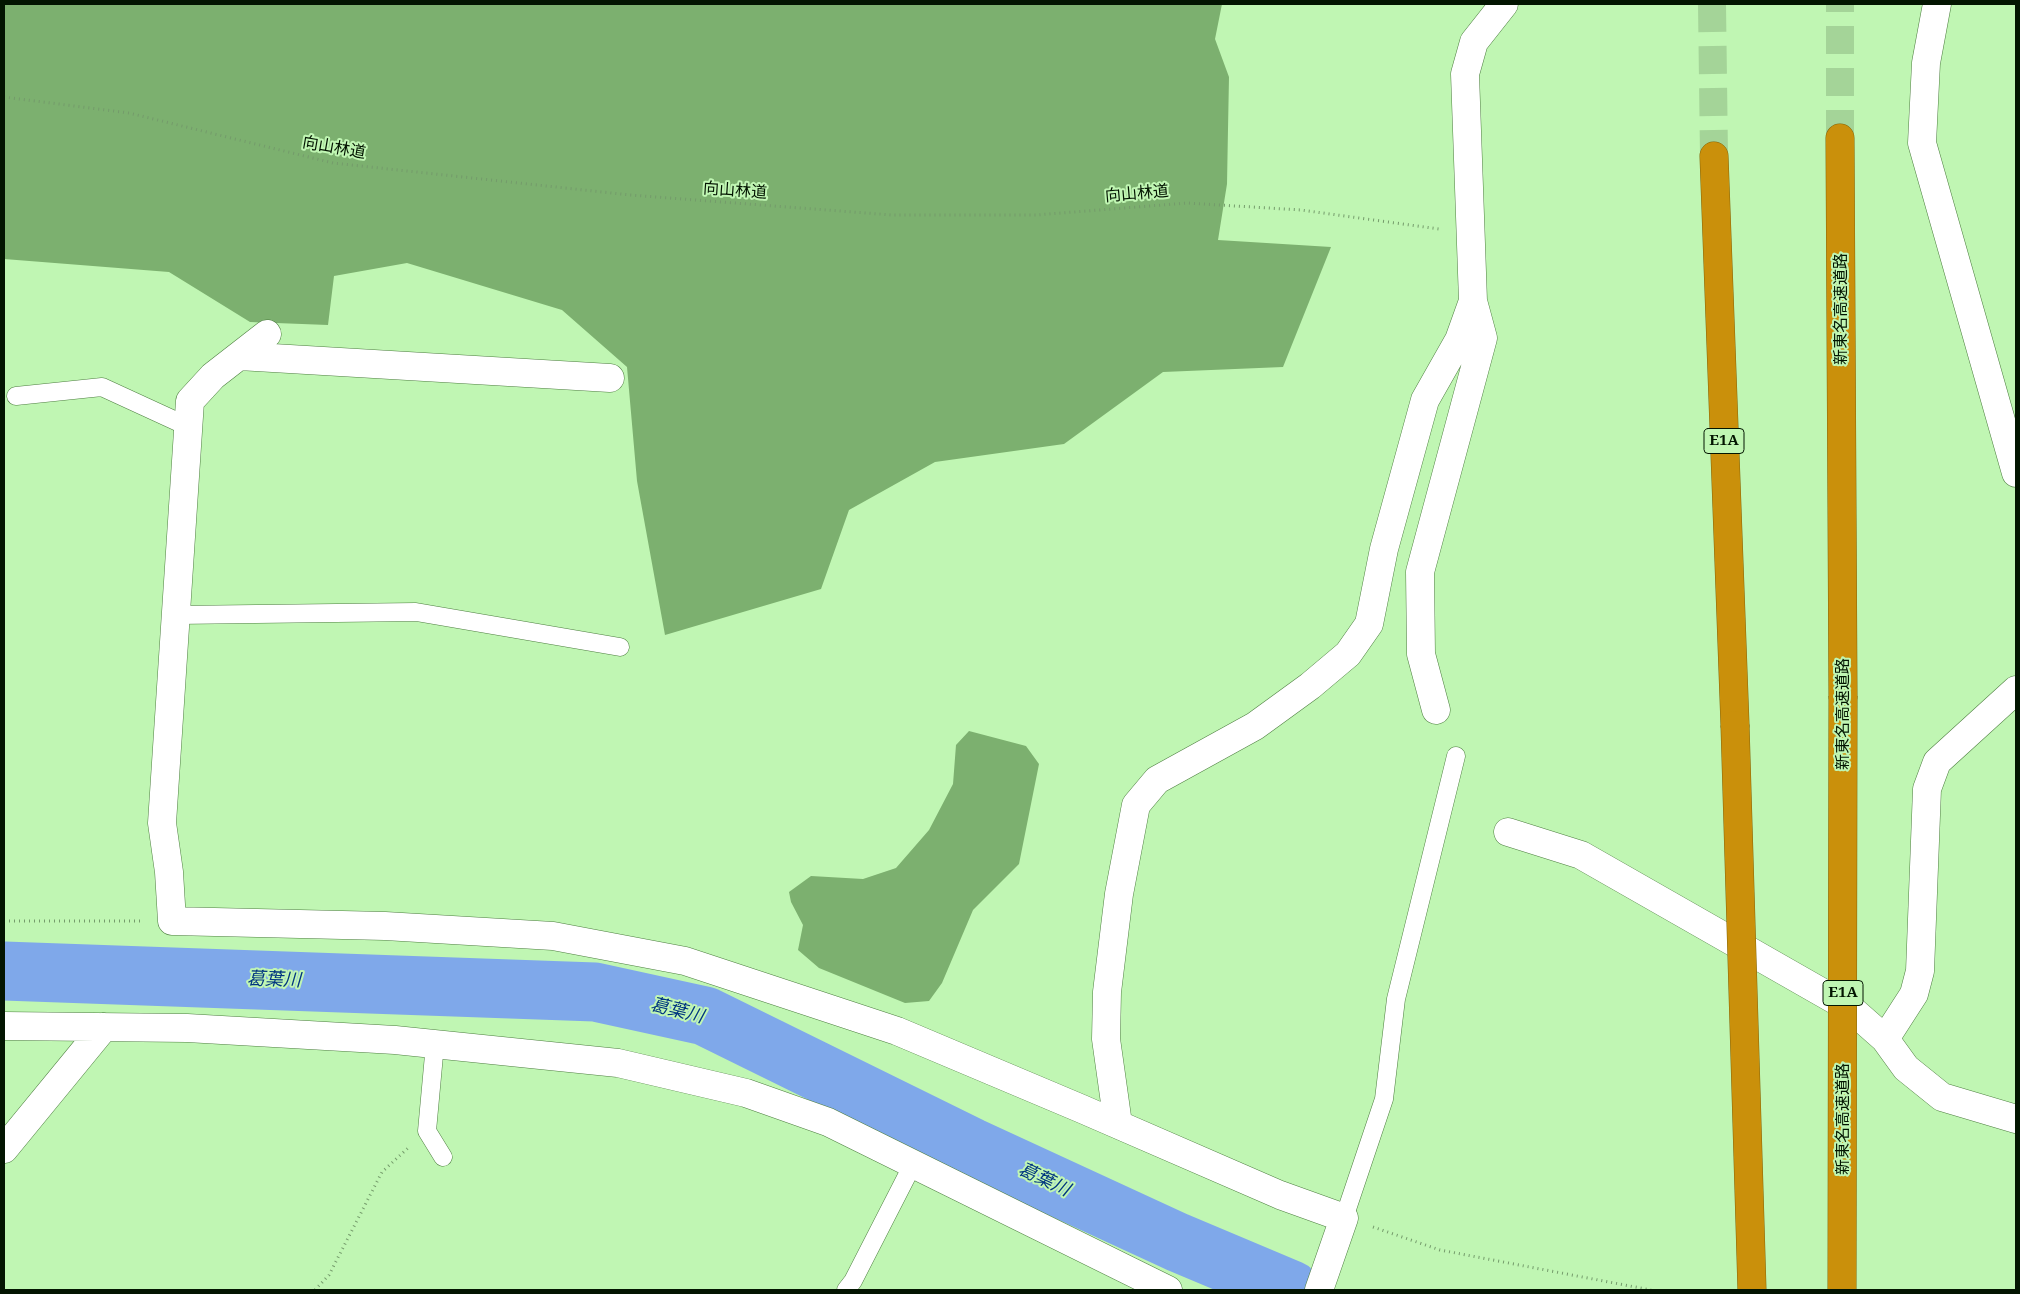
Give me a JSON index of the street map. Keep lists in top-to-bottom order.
{
  "streets": {
    "highway": ["新東名高速道路", "E1A"],
    "path": ["向山林道"]
  },
  "water": ["葛葉川"]
}
